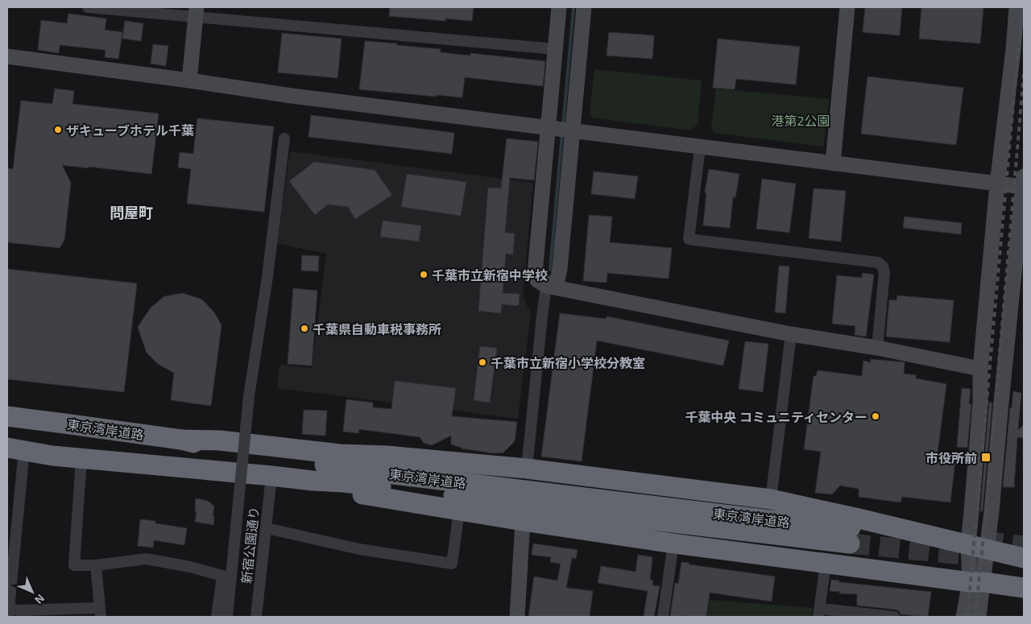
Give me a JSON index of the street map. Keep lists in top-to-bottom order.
{
  "streets": {
    "highway": ["東京湾岸道路"],
    "street": ["新宿公園通り"]
  },
  "crossings": [
    ["東京湾岸道路", "新宿公園通り"]
  ],
  "districts": ["問屋町"],
  "parks": ["港第2公園"],
  "places": {
    "other": [
      "ザキューブホテル千葉",
      "千葉市立新宿中学校",
      "千葉県自動車税事務所",
      "千葉市立新宿小学校分教室",
      "千葉中央 コミュニティセンター"
    ],
    "transit": ["市役所前"]
  },
  "north": "bottom right"
}
